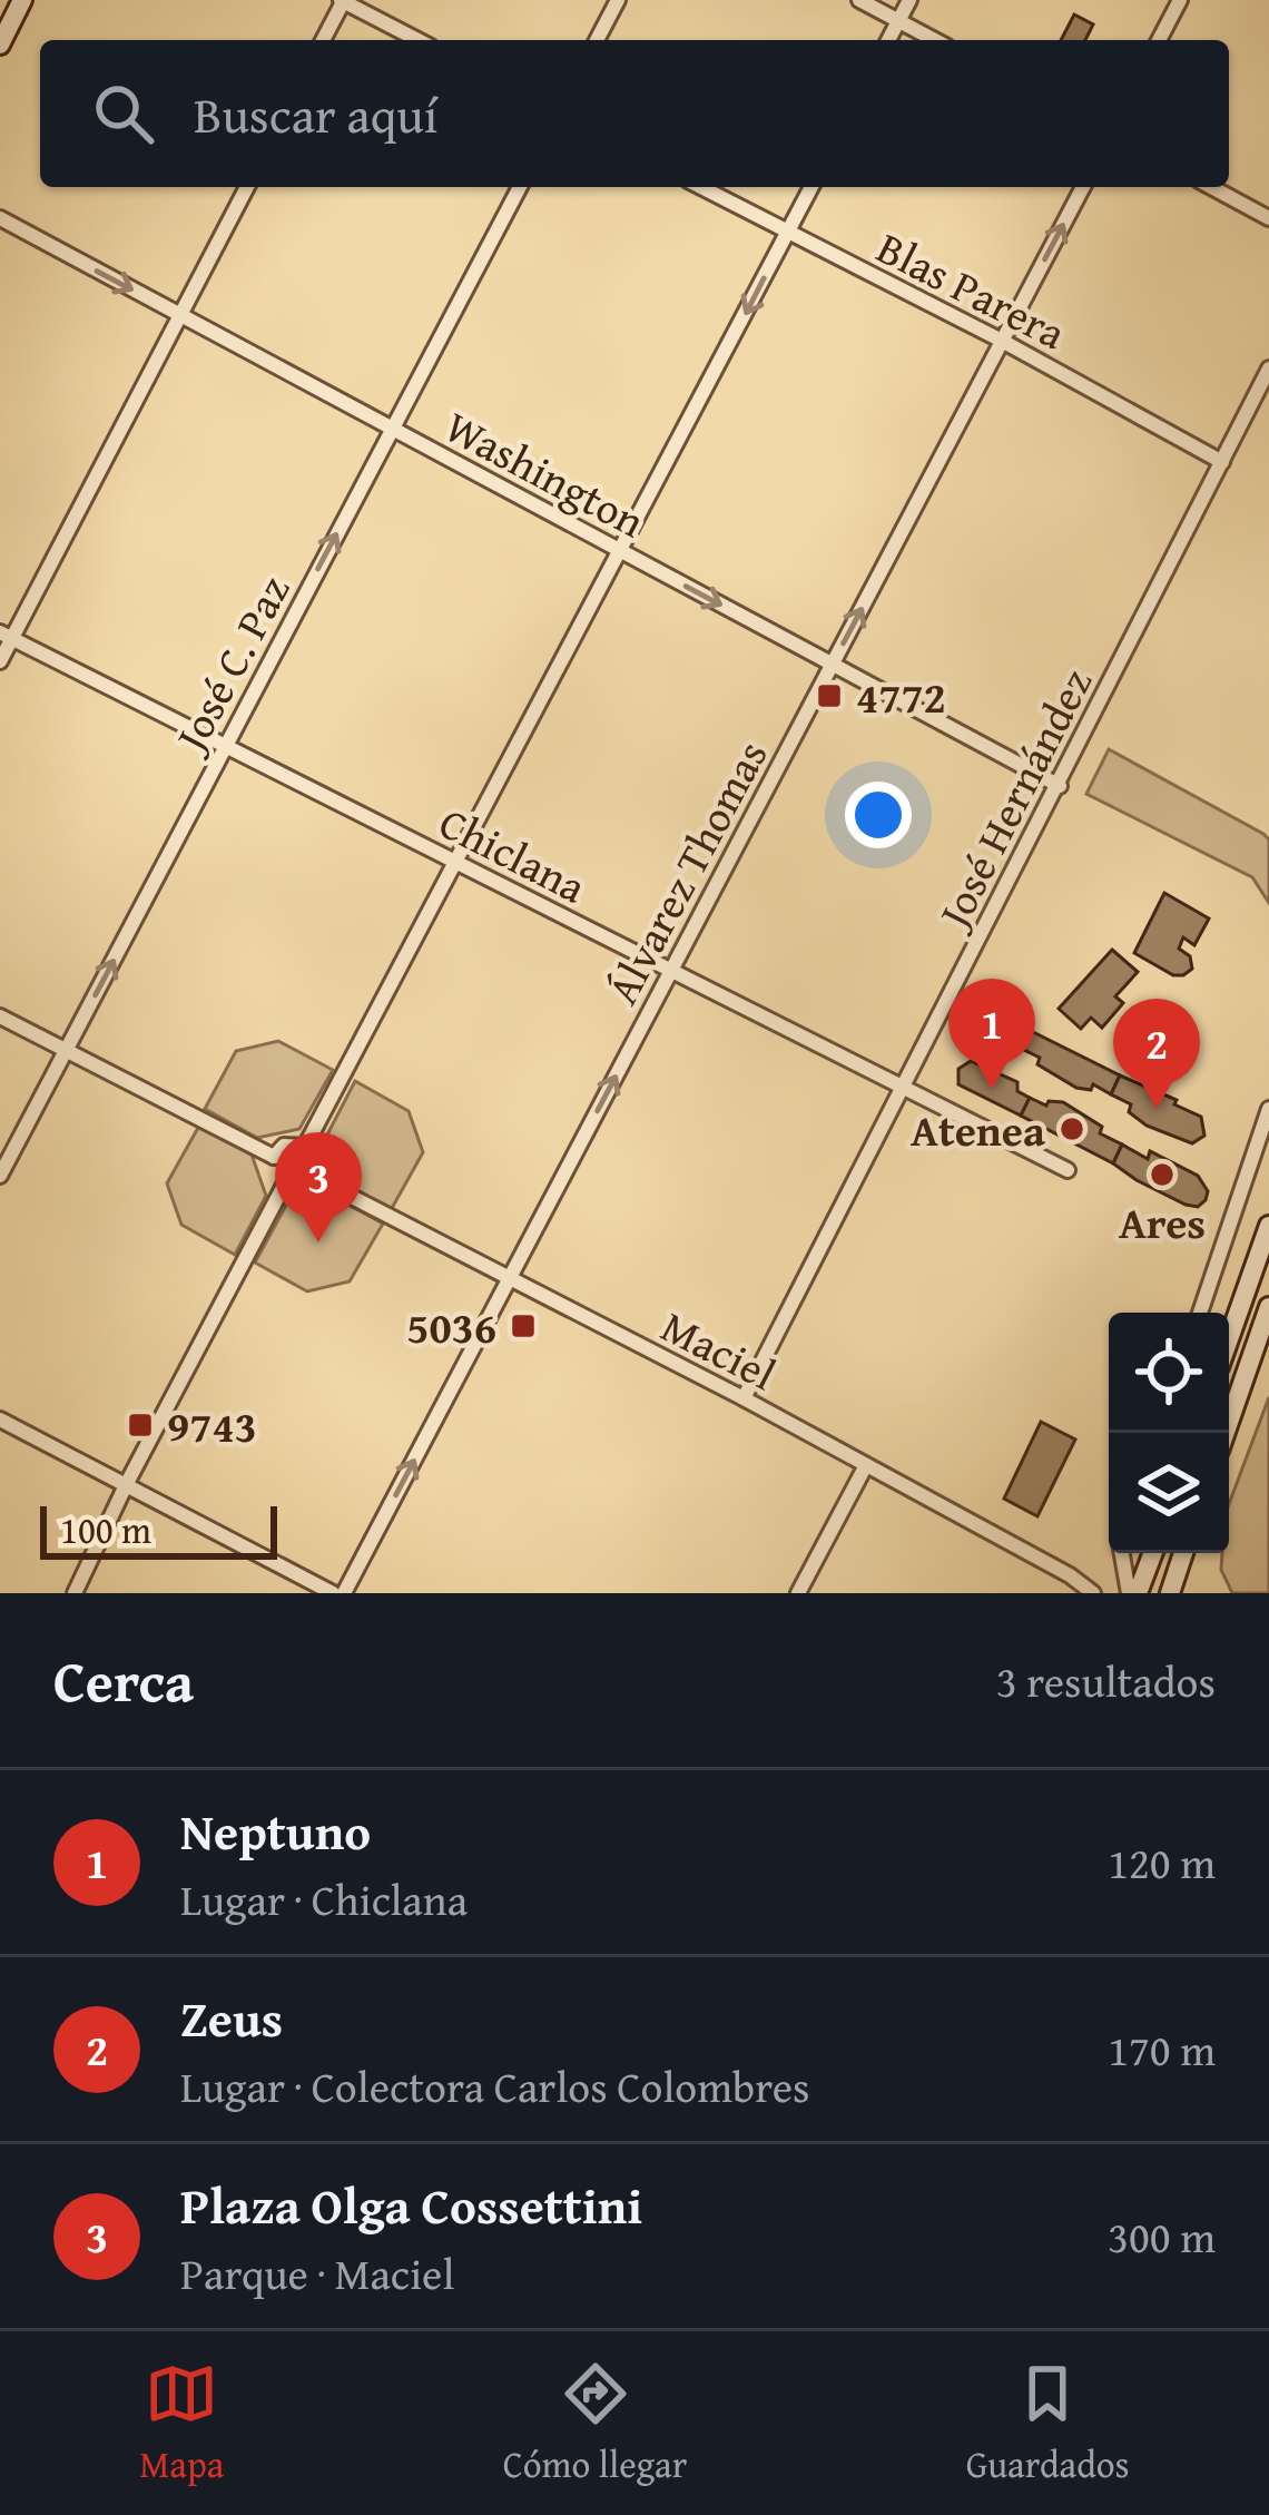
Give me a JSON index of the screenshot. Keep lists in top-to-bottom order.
{
  "streets": {
    "street": [
      "Blas Parera",
      "Washington",
      "José C. Paz",
      "José Hernández",
      "Chiclana",
      "Álvarez Thomas",
      "Maciel"
    ]
  },
  "crossings": [
    ["Blas Parera", "José Hernández"],
    ["Blas Parera", "Álvarez Thomas"],
    ["Washington", "José C. Paz"],
    ["Washington", "José Hernández"],
    ["Washington", "Álvarez Thomas"],
    ["José C. Paz", "Chiclana"],
    ["José Hernández", "Chiclana"],
    ["José Hernández", "Maciel"],
    ["Chiclana", "Álvarez Thomas"],
    ["Álvarez Thomas", "Maciel"]
  ],
  "one_way": ["Washington", "José C. Paz", "Álvarez Thomas"],
  "places": {
    "transit": ["4772", "5036", "9743"],
    "other": ["Atenea", "Ares"]
  },
  "scale_bar": "100 m",
  "page": {
    "search": "Buscar aquí",
    "pins": ["1", "2", "3"],
    "scale": "100 m",
    "heading": ["Cerca", "3 resultados"],
    "list": [
      {
        "mark": "1",
        "name": "Neptuno",
        "note": "Lugar · Chiclana",
        "value": "120 m"
      },
      {
        "mark": "2",
        "name": "Zeus",
        "note": "Lugar · Colectora Carlos Colombres",
        "value": "170 m"
      },
      {
        "mark": "3",
        "name": "Plaza Olga Cossettini",
        "note": "Parque · Maciel",
        "value": "300 m"
      }
    ],
    "nav": ["Mapa", "Cómo llegar", "Guardados"]
  }
}
